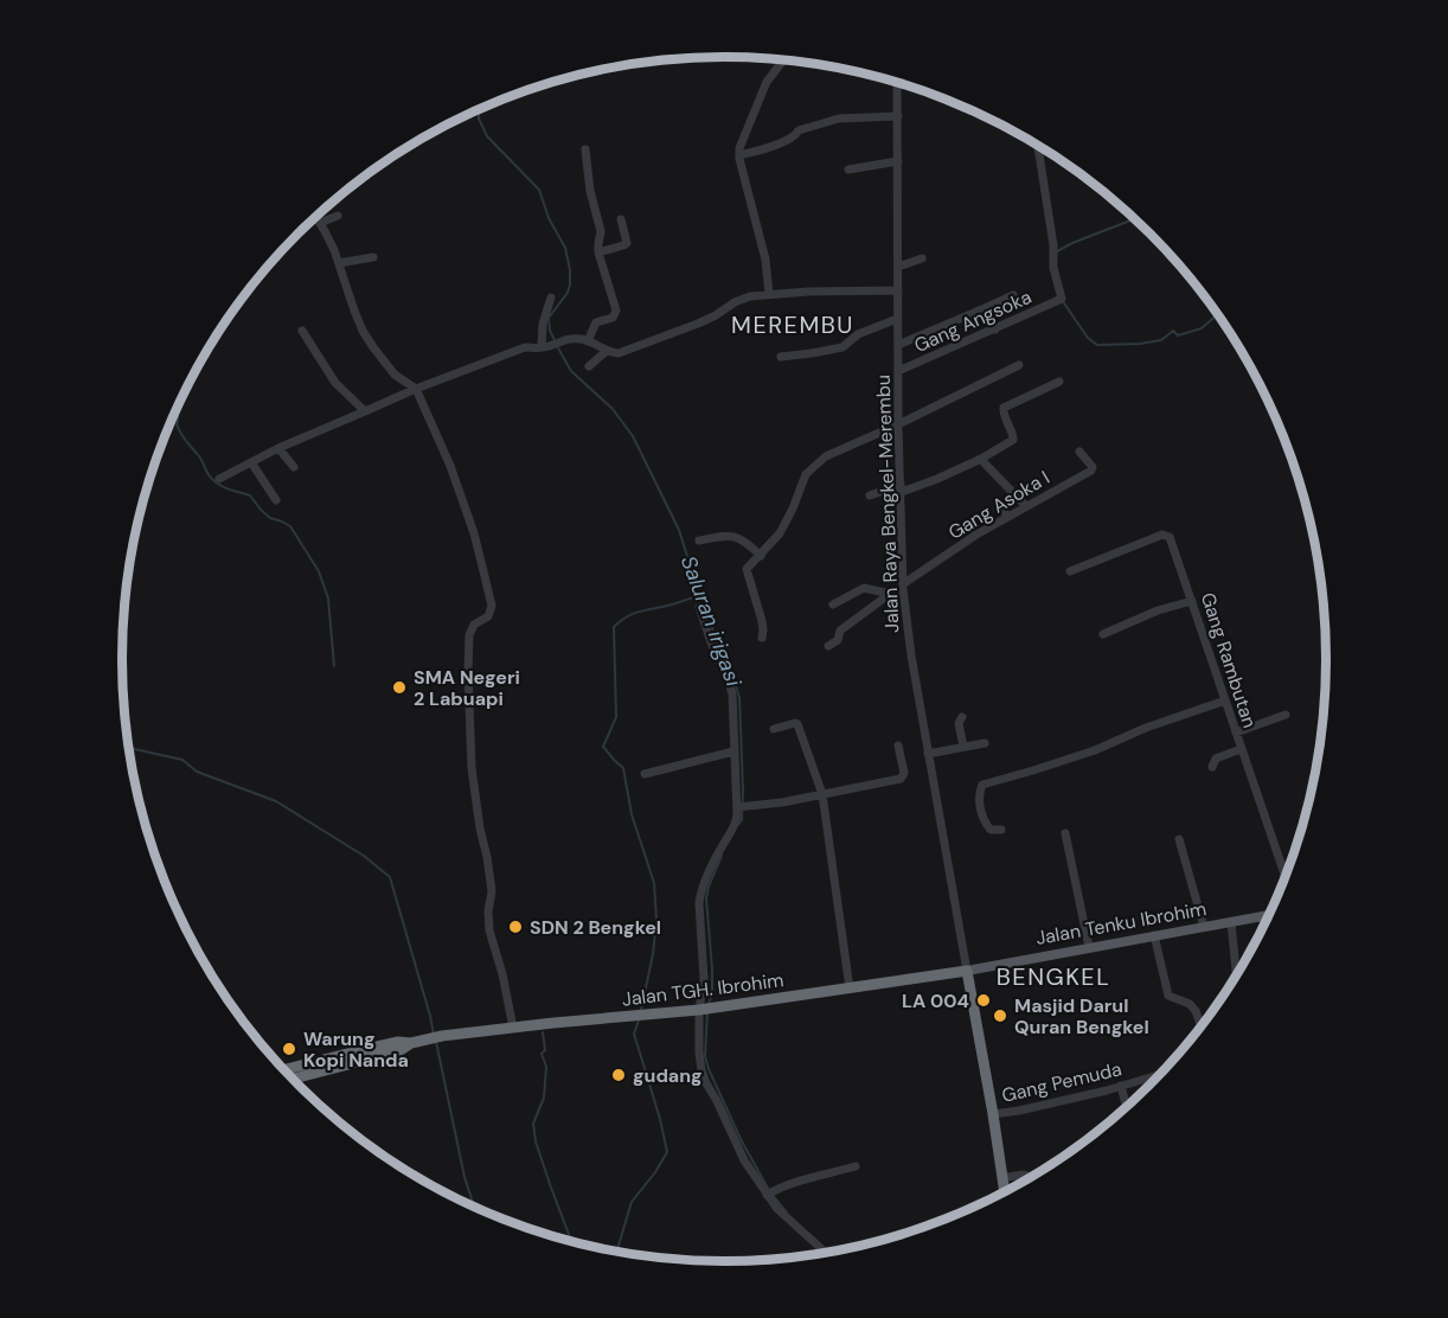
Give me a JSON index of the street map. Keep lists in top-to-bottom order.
{
  "streets": {
    "highway": ["Jalan TGH. Ibrohim"],
    "main road": ["Jalan Tenku Ibrohim"],
    "street": [
      "Gang Angsoka",
      "Jalan Raya Bengkel-Merembu",
      "Gang Asoka I",
      "Gang Rambutan",
      "Gang Pemuda"
    ]
  },
  "crossings": [
    ["Gang Angsoka", "Jalan Raya Bengkel-Merembu"],
    ["Jalan Raya Bengkel-Merembu", "Gang Asoka I"],
    ["Jalan Raya Bengkel-Merembu", "Jalan Tenku Ibrohim"],
    ["Jalan Raya Bengkel-Merembu", "Jalan TGH. Ibrohim"],
    ["Jalan Tenku Ibrohim", "Jalan TGH. Ibrohim"]
  ],
  "districts": ["MEREMBU", "BENGKEL"],
  "water": ["Saluran irigasi"],
  "places": [
    "SMA Negeri 2 Labuapi",
    "SDN 2 Bengkel",
    "LA 004",
    "Masjid Darul Quran Bengkel",
    "Warung Kopi Nanda",
    "gudang"
  ]
}
